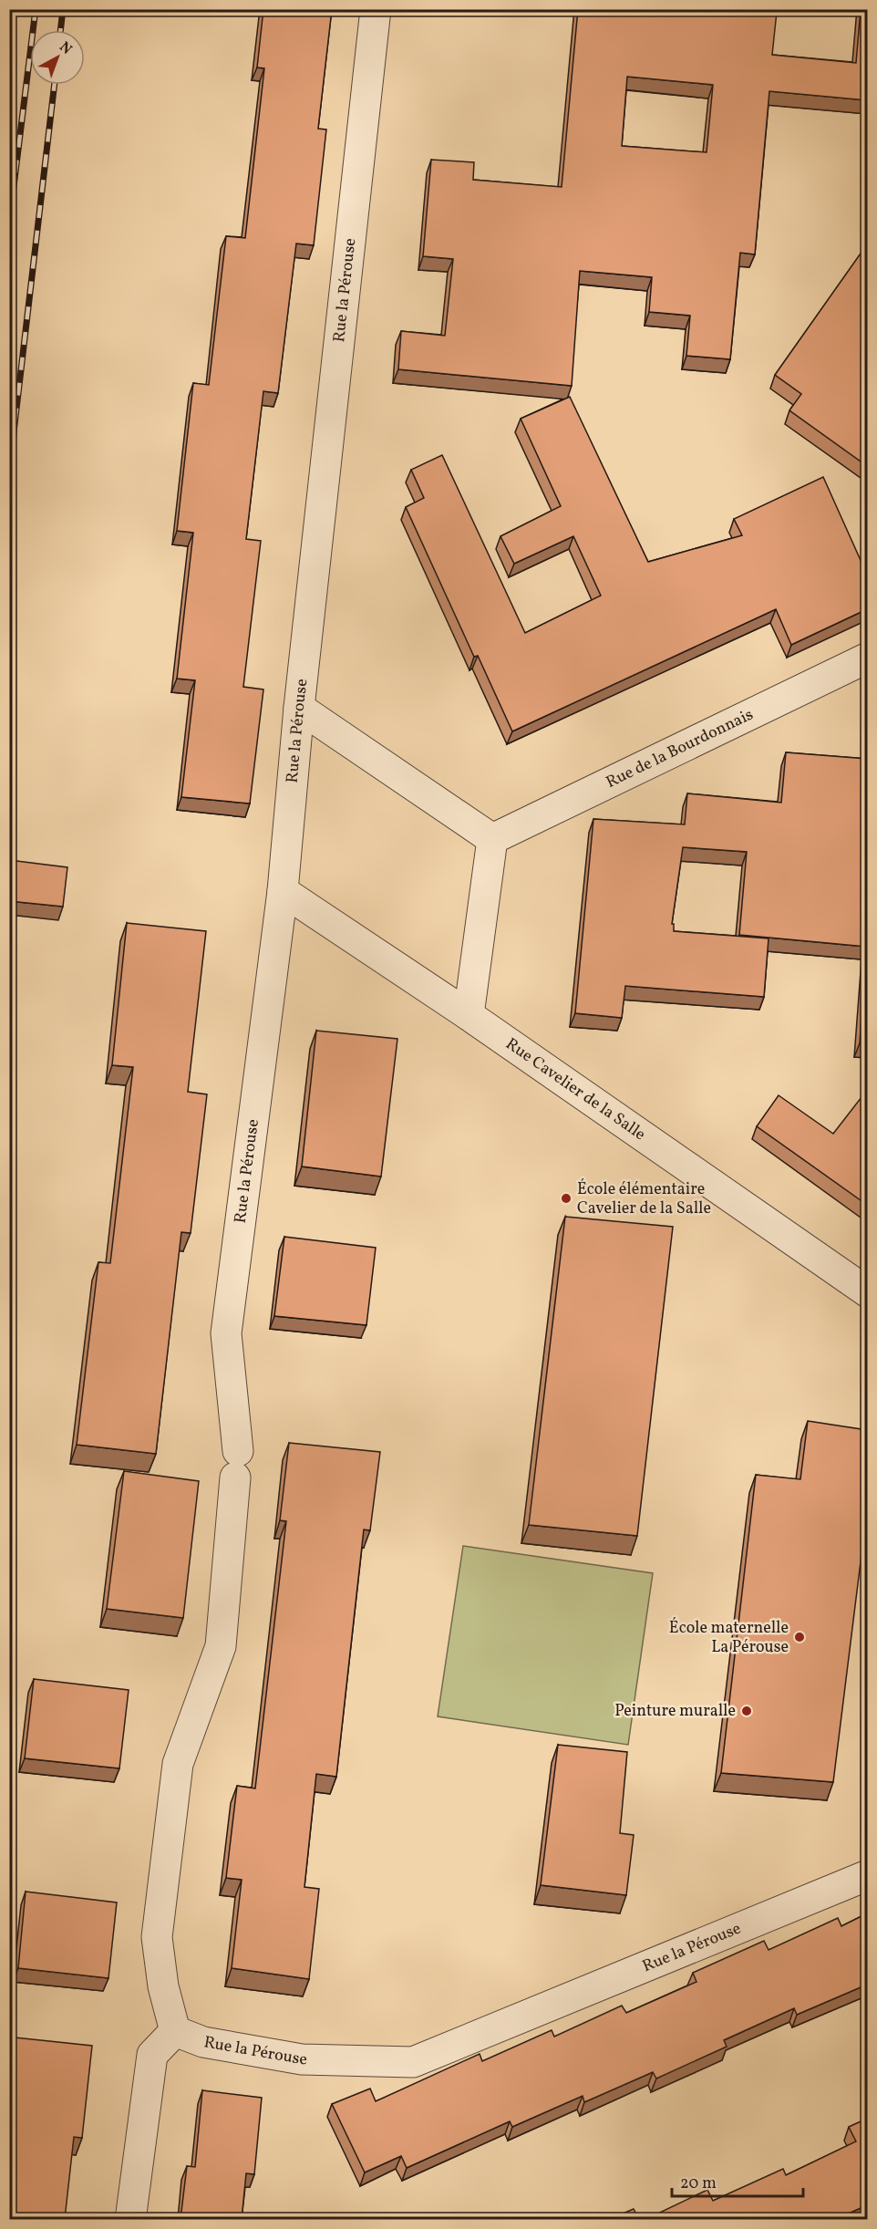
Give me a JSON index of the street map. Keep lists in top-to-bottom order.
{
  "streets": {
    "street": ["Rue la Pérouse", "Rue de la Bourdonnais", "Rue Cavelier de la Salle"]
  },
  "crossings": [
    ["Rue la Pérouse", "Rue Cavelier de la Salle"]
  ],
  "places": ["École élémentaire Cavelier de la Salle", "École maternelle La Pérouse", "Peinture muralle"],
  "scale_bar": "20 m",
  "north": "top right"
}
